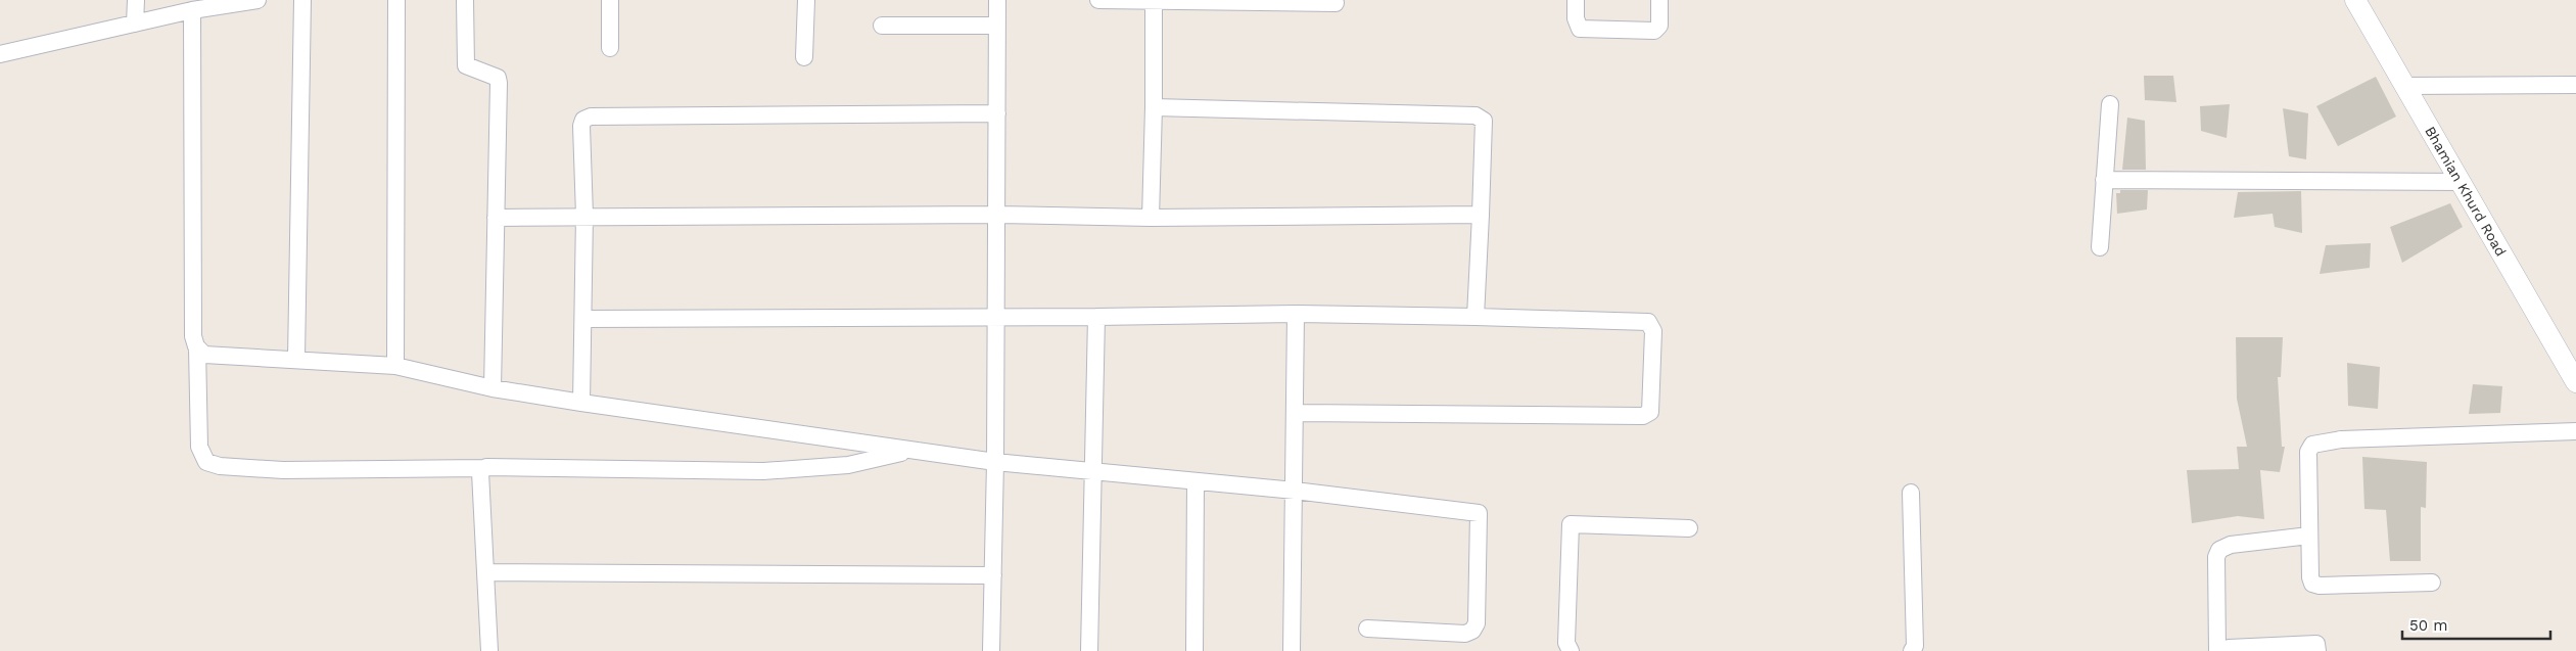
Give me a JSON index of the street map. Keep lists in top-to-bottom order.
{
  "streets": {
    "street": ["Bhamian Khurd Road"]
  },
  "scale_bar": "50 m"
}
